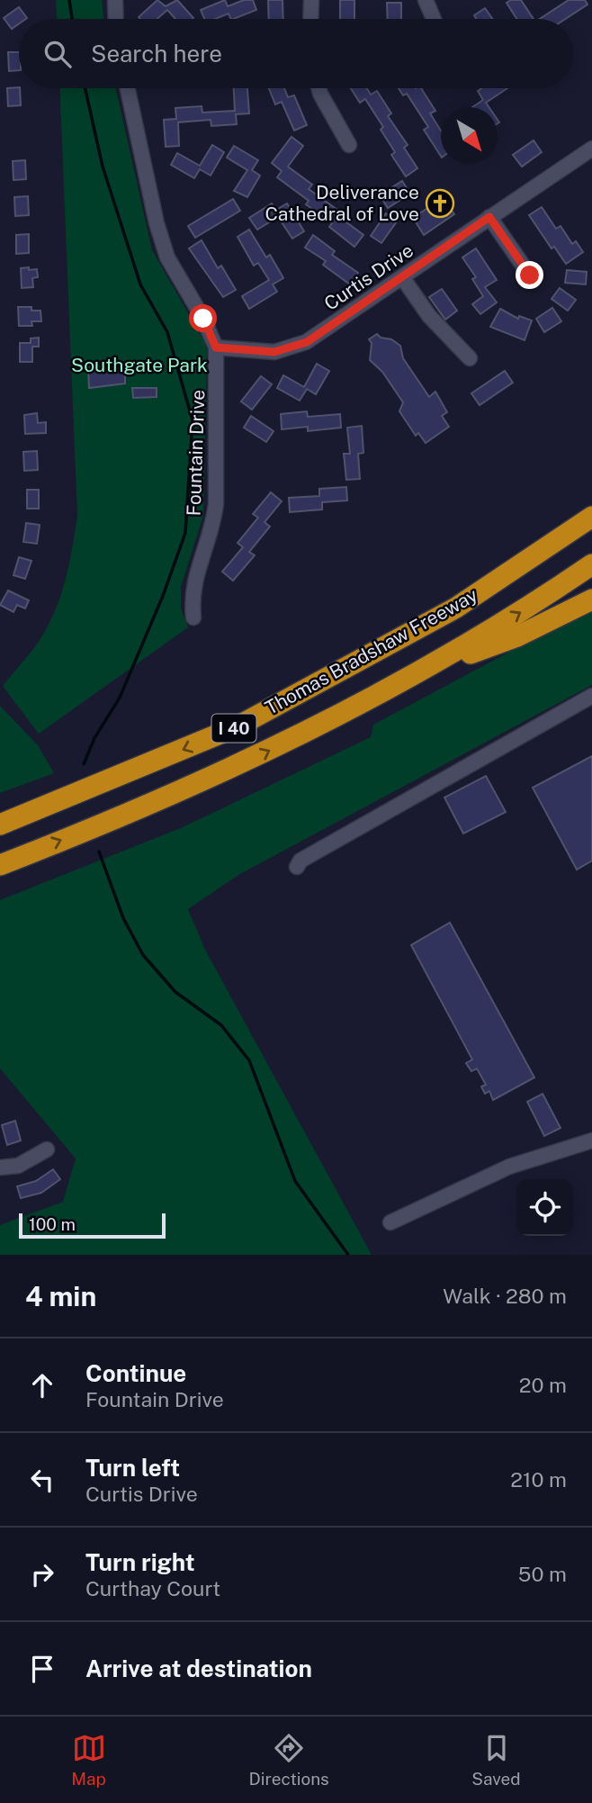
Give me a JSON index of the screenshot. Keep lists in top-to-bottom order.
{
  "streets": {
    "highway": ["Thomas Bradshaw Freeway", "I 40"],
    "street": ["Curtis Drive", "Fountain Drive"]
  },
  "crossings": [
    ["Curtis Drive", "Fountain Drive"]
  ],
  "parks": ["Southgate Park"],
  "places": {
    "church": ["Deliverance Cathedral of Love"]
  },
  "scale_bar": "100 m",
  "north": "bottom right",
  "page": {
    "search": "Search here",
    "scale": "100 m",
    "heading": ["4 min", "Walk · 280 m"],
    "list": [
      ["Continue", "Fountain Drive", "20 m"],
      ["Turn left", "Curtis Drive", "210 m"],
      ["Turn right", "Curthay Court", "50 m"],
      "Arrive at destination"
    ],
    "nav": ["Map", "Directions", "Saved"]
  }
}
